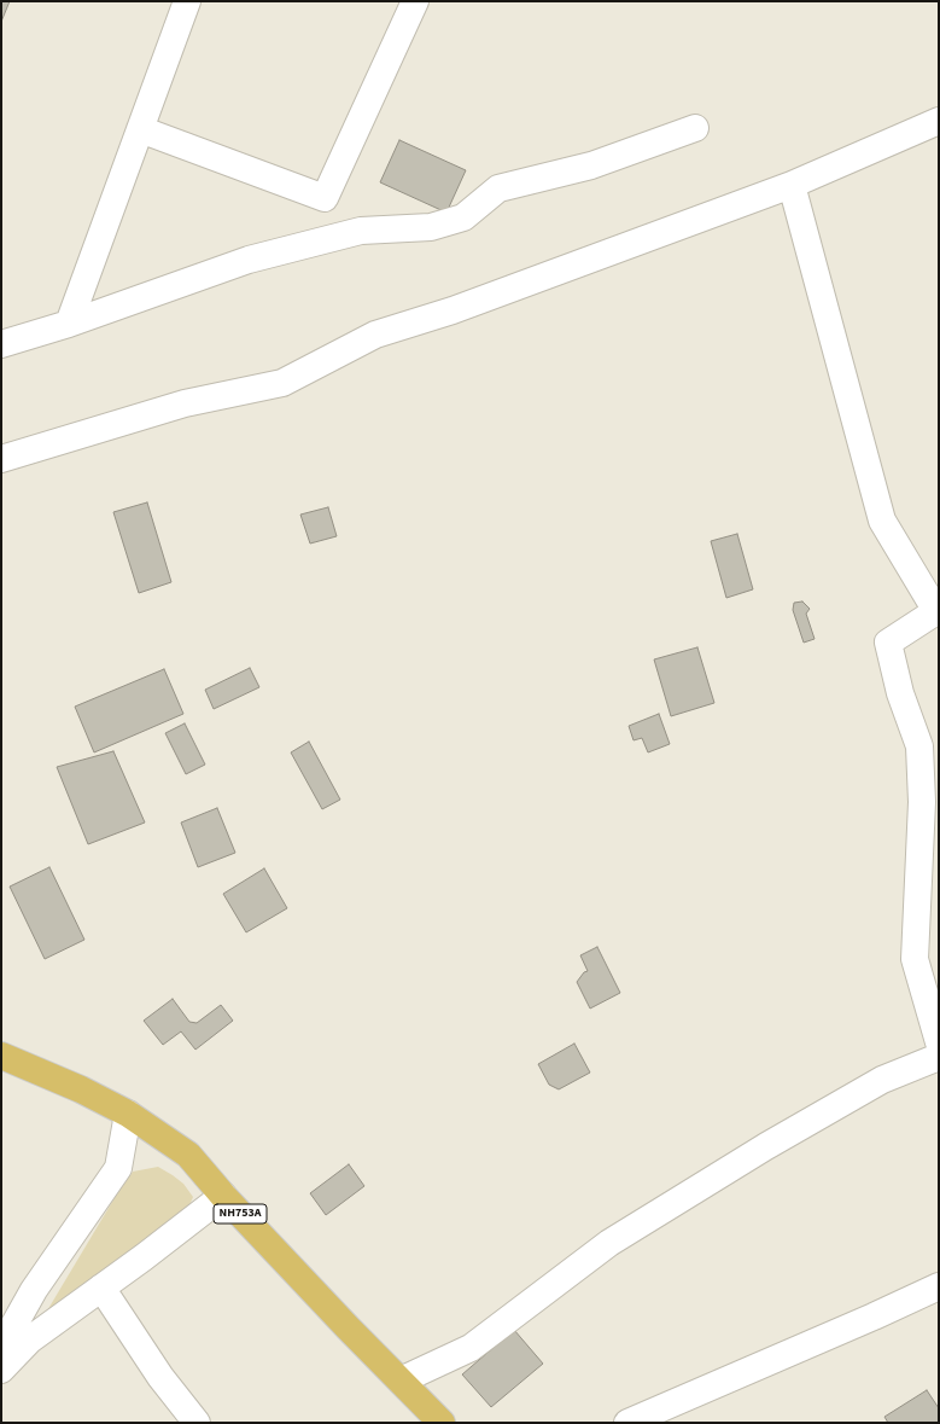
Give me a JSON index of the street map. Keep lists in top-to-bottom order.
{
  "streets": {
    "highway": ["NH753A"]
  }
}
